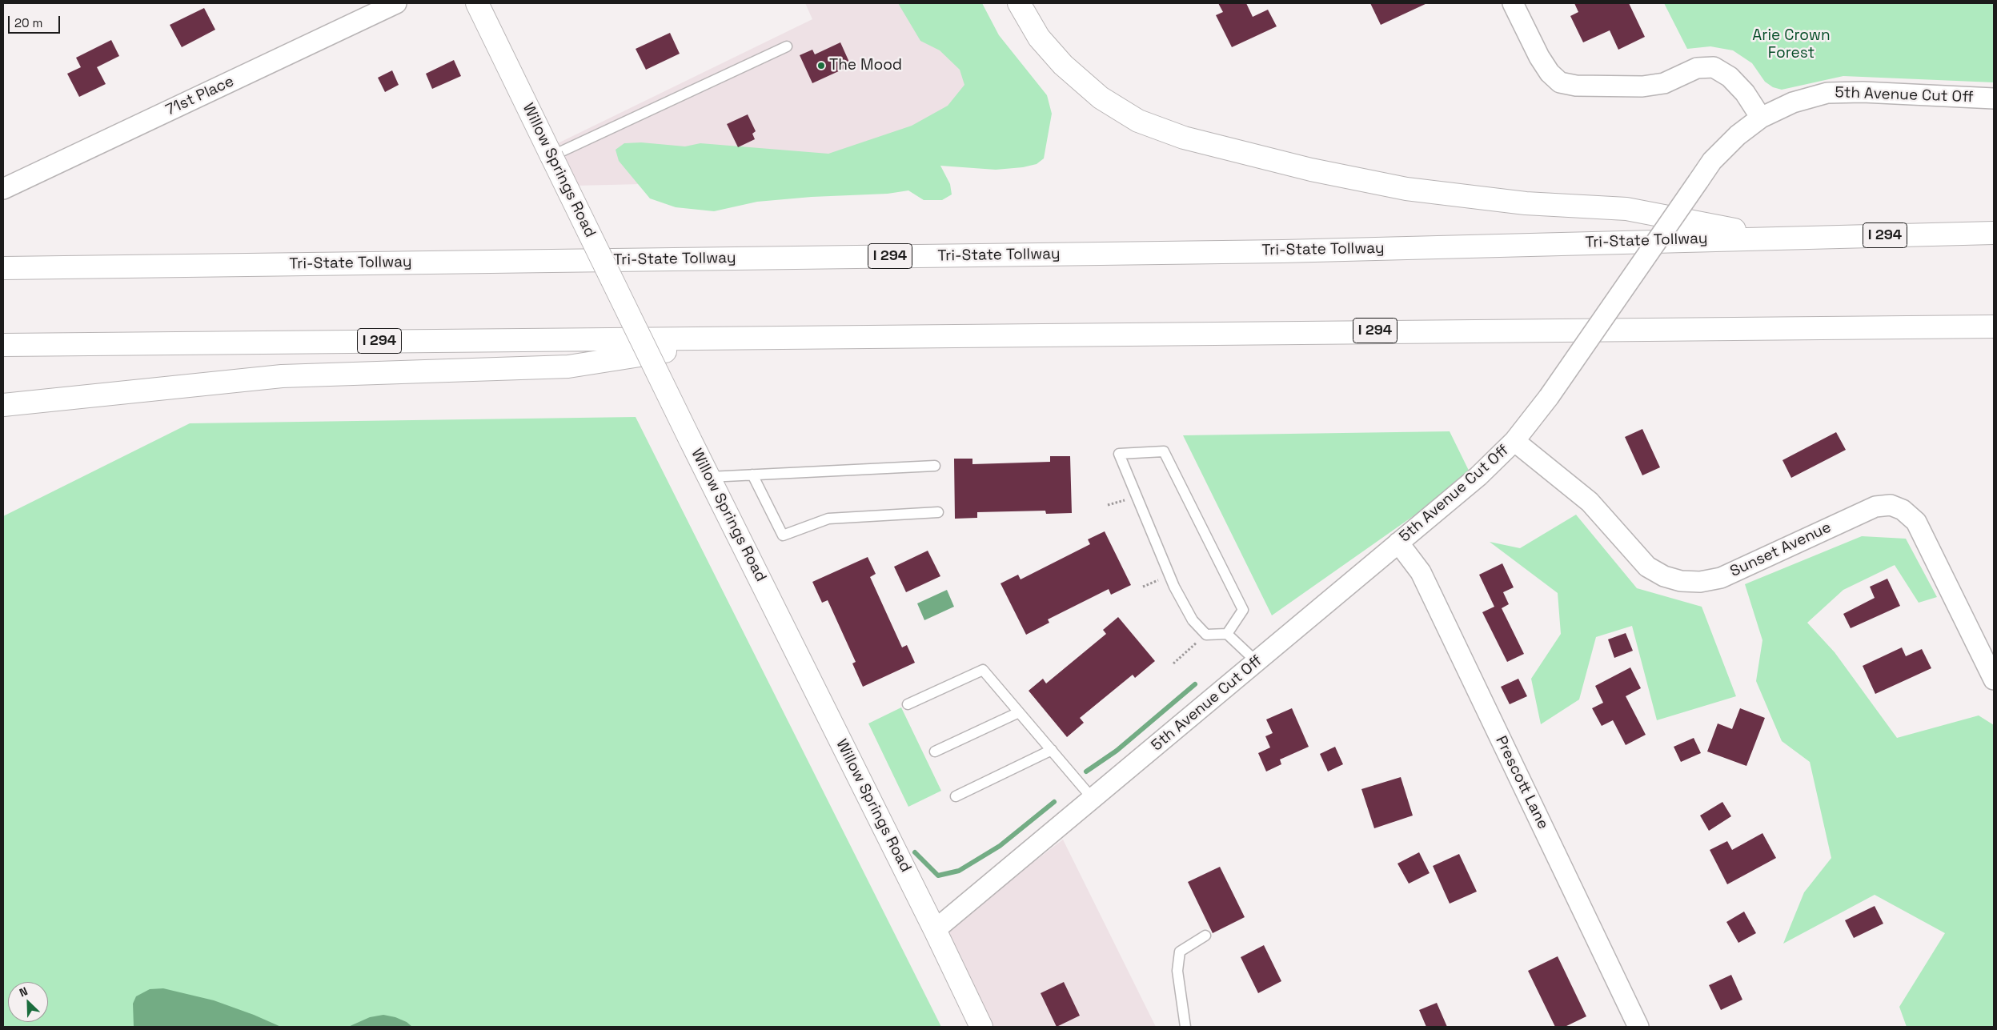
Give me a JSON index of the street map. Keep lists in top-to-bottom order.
{
  "streets": {
    "main road": ["Willow Springs Road", "I 294", "Tri-State Tollway"],
    "street": [
      "5th Avenue Cut Off",
      "71st Place",
      "Sunset Avenue",
      "Prescott Lane"
    ]
  },
  "crossings": [
    ["5th Avenue Cut Off", "Willow Springs Road"],
    ["5th Avenue Cut Off", "Sunset Avenue"],
    ["5th Avenue Cut Off", "Prescott Lane"]
  ],
  "parks": ["Arie Crown Forest"],
  "places": ["The Mood"],
  "scale_bar": "20 m",
  "north": "top left"
}
